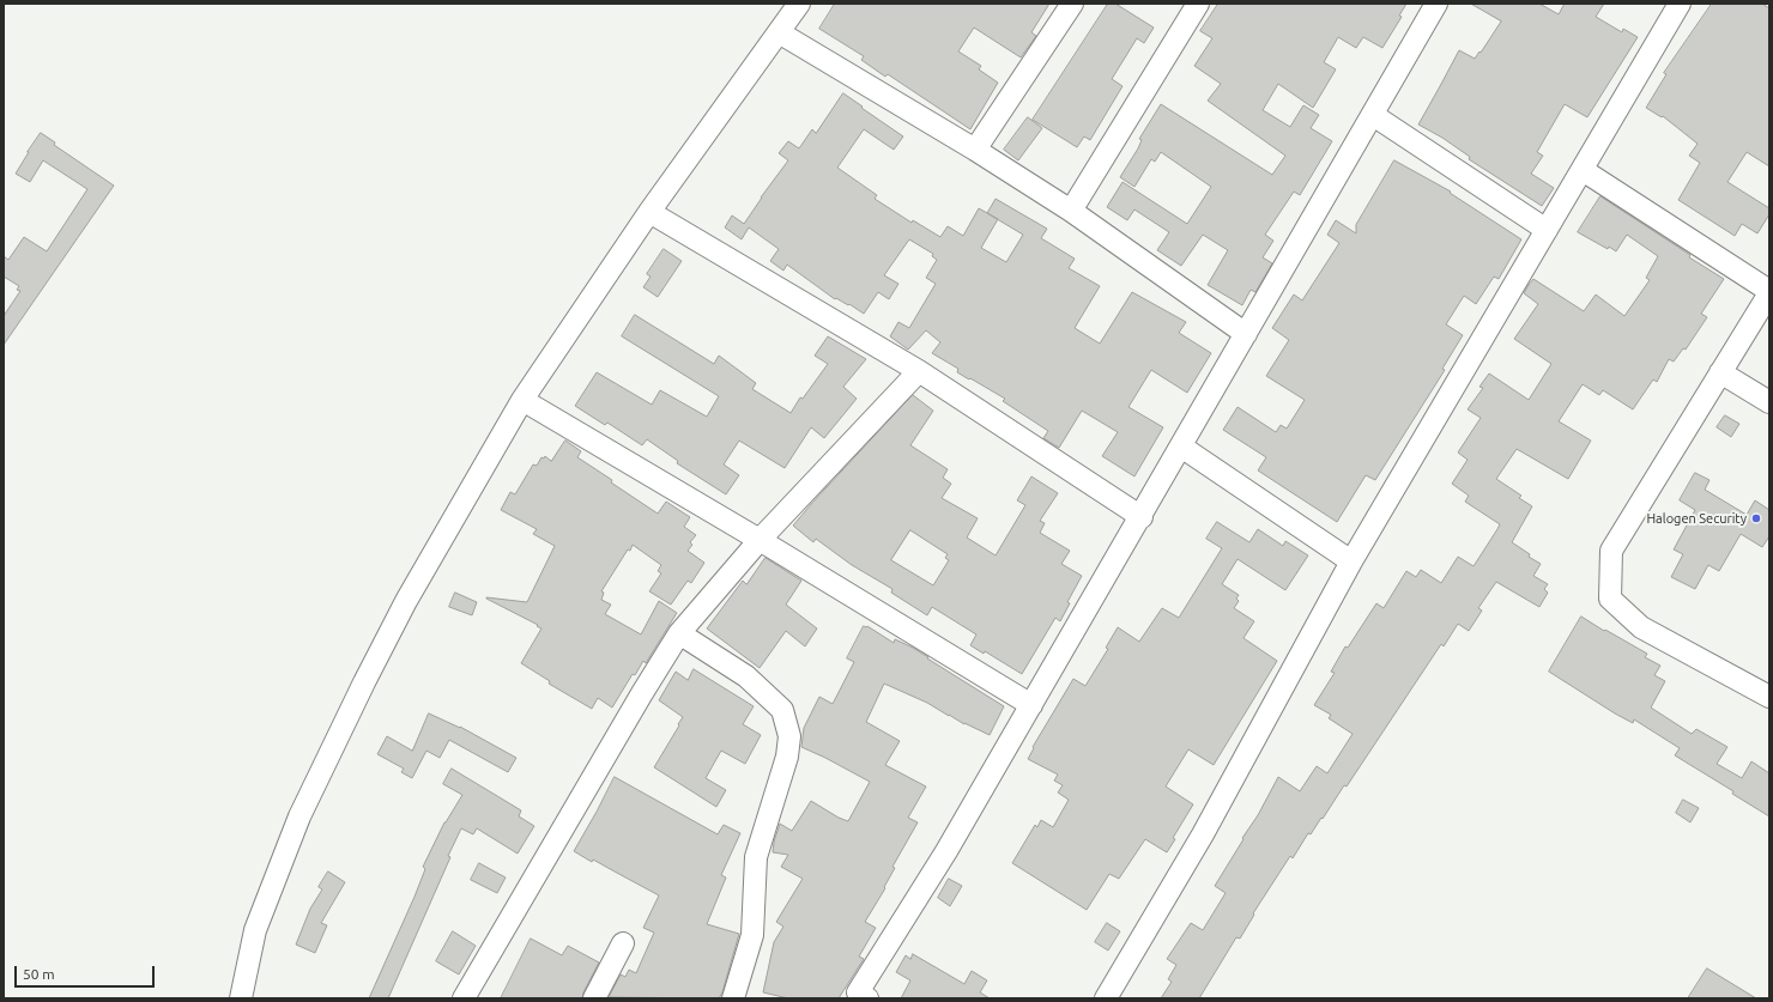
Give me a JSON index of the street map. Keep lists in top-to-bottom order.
{
  "places": ["Halogen Security"],
  "scale_bar": "50 m"
}
